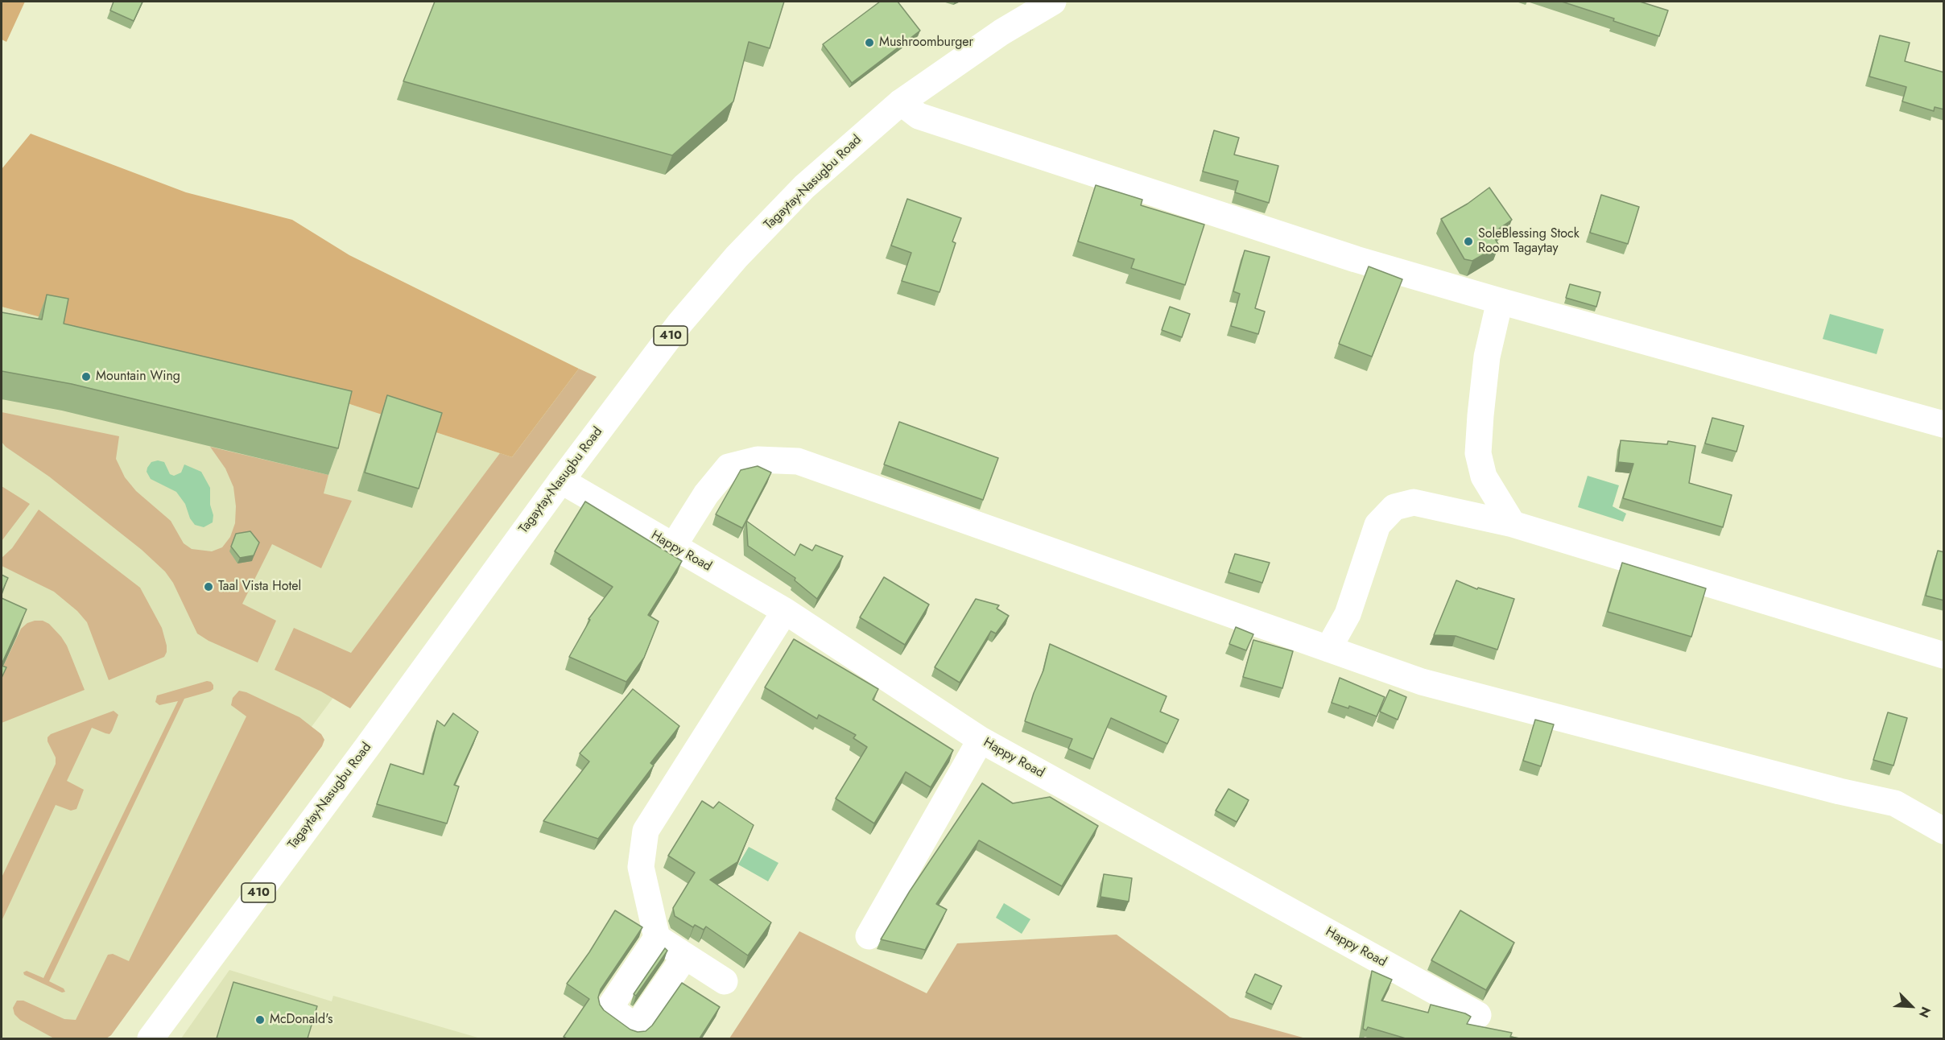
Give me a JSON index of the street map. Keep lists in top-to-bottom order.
{
  "streets": {
    "street": ["Tagaytay-Nasugbu Road", "410", "Happy Road"]
  },
  "crossings": [
    ["Tagaytay-Nasugbu Road", "Happy Road"]
  ],
  "places": [
    "Mushroomburger",
    "SoleBlessing Stock Room Tagaytay",
    "Mountain Wing",
    "Taal Vista Hotel",
    "McDonald's"
  ],
  "north": "bottom right"
}
